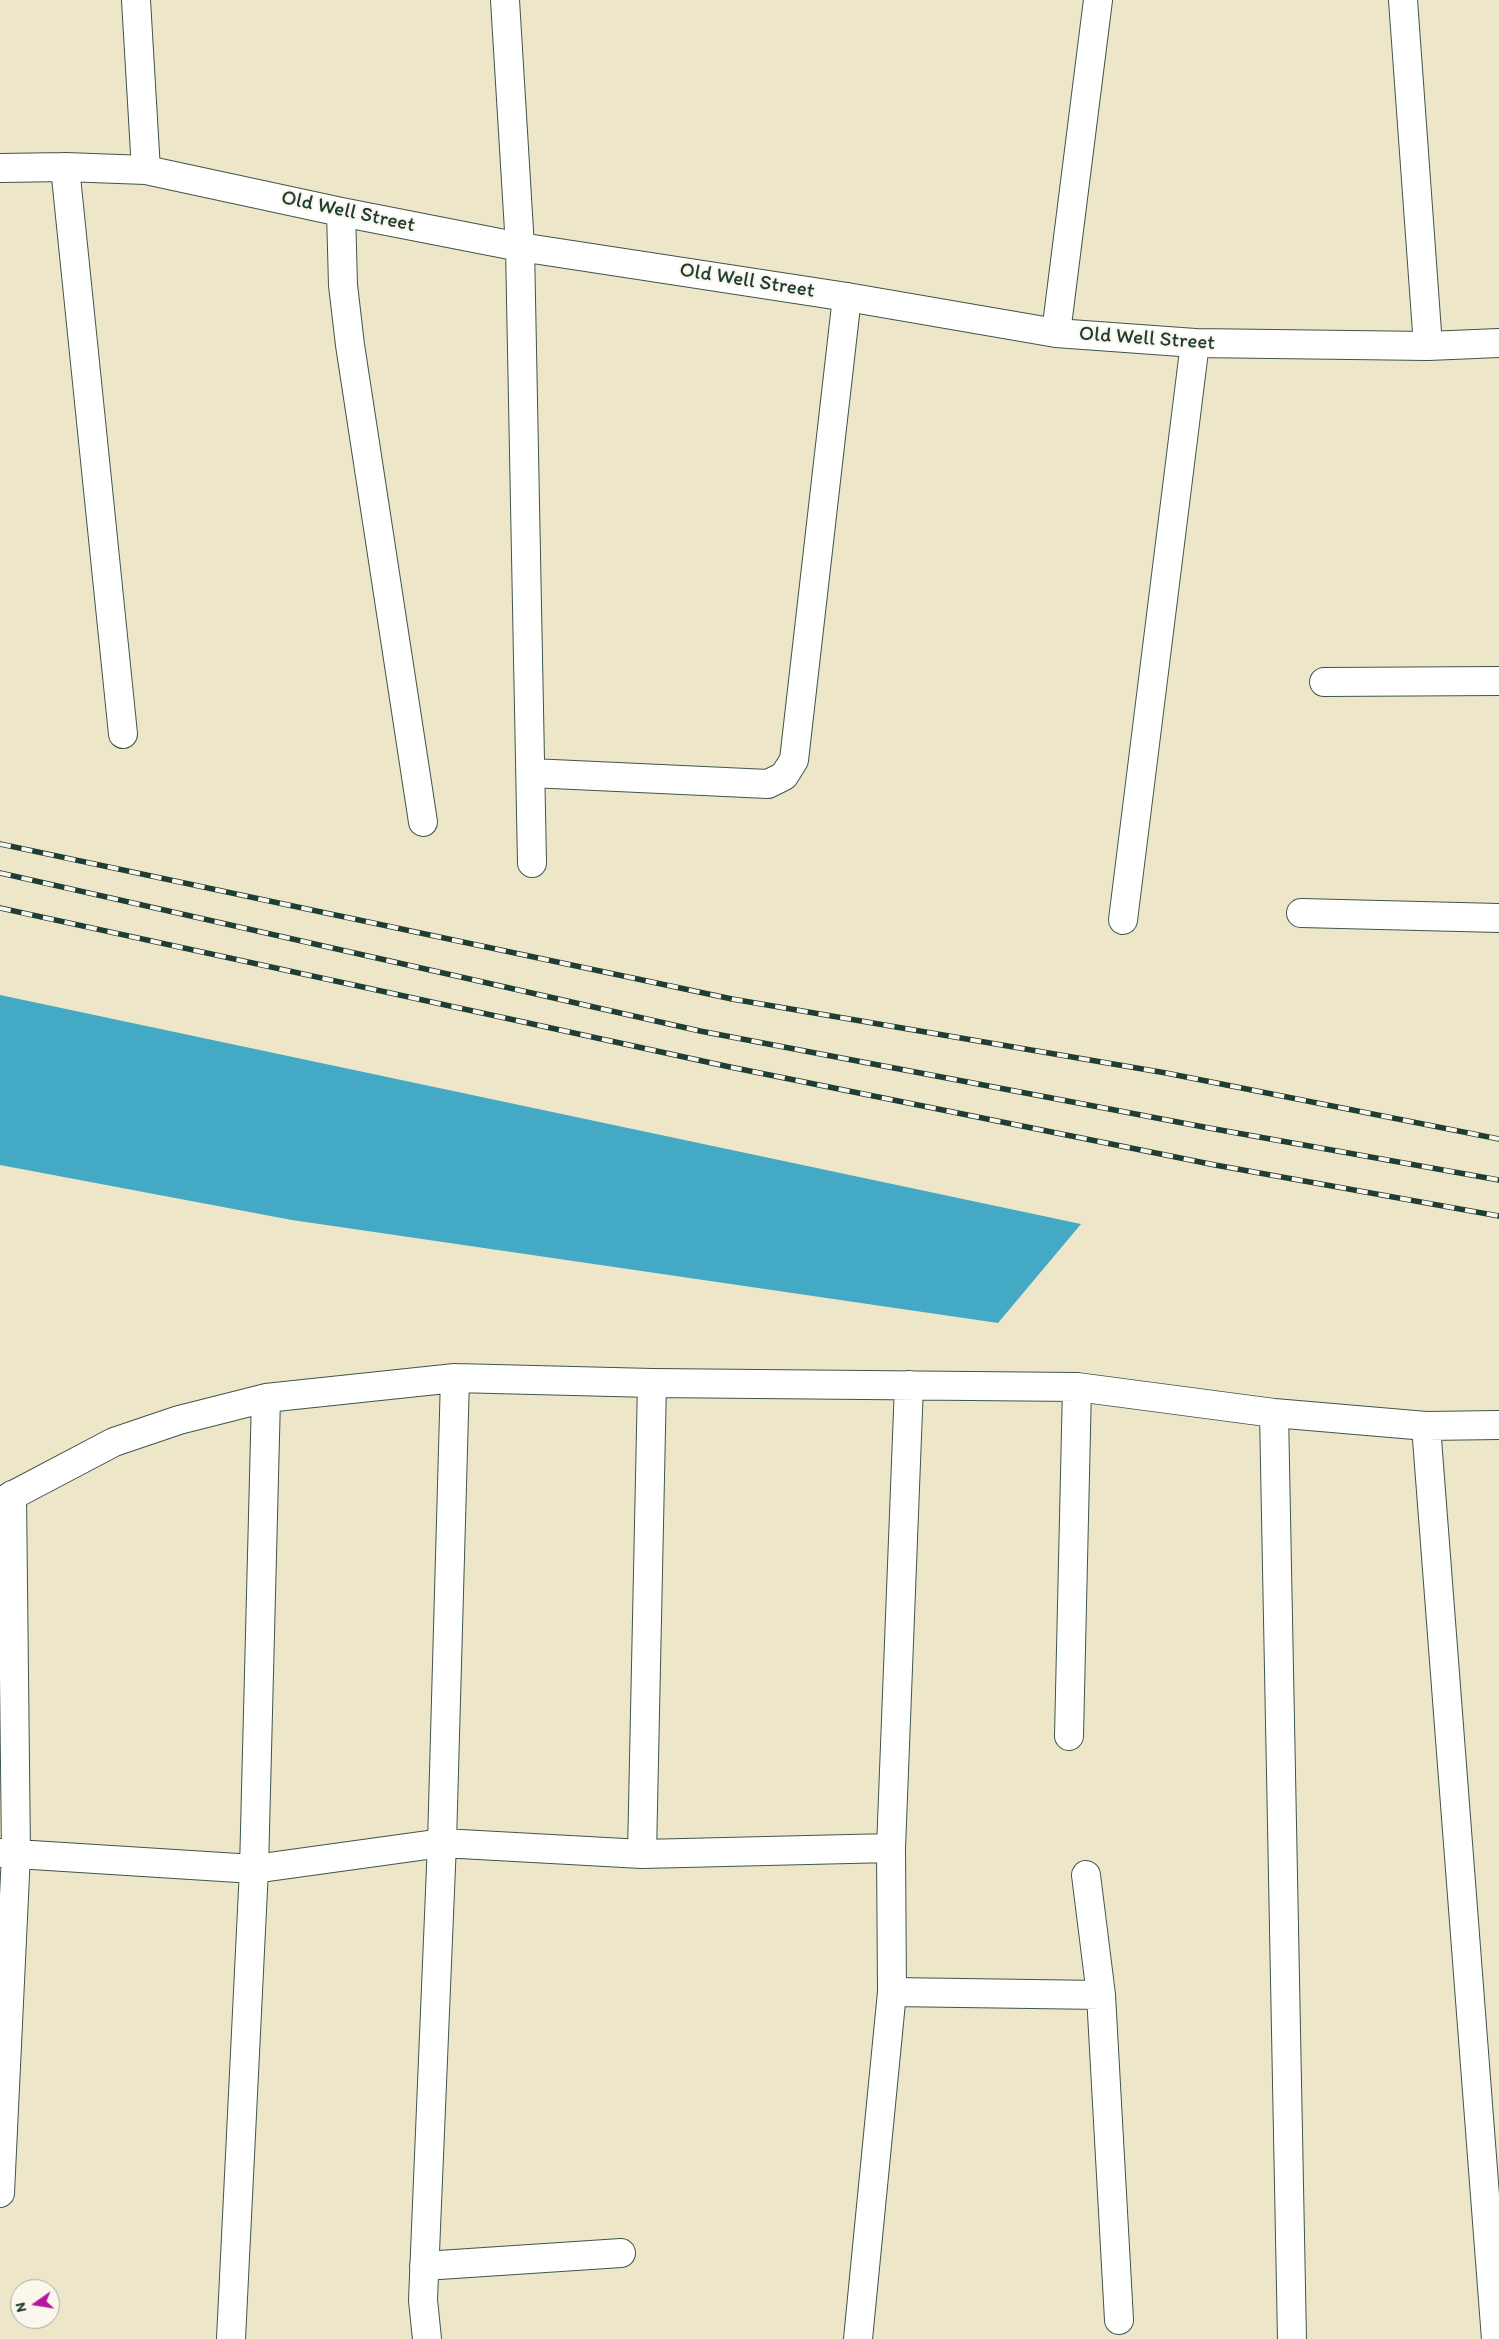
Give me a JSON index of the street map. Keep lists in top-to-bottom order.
{
  "streets": {
    "street": ["Old Well Street"]
  },
  "north": "left"
}
